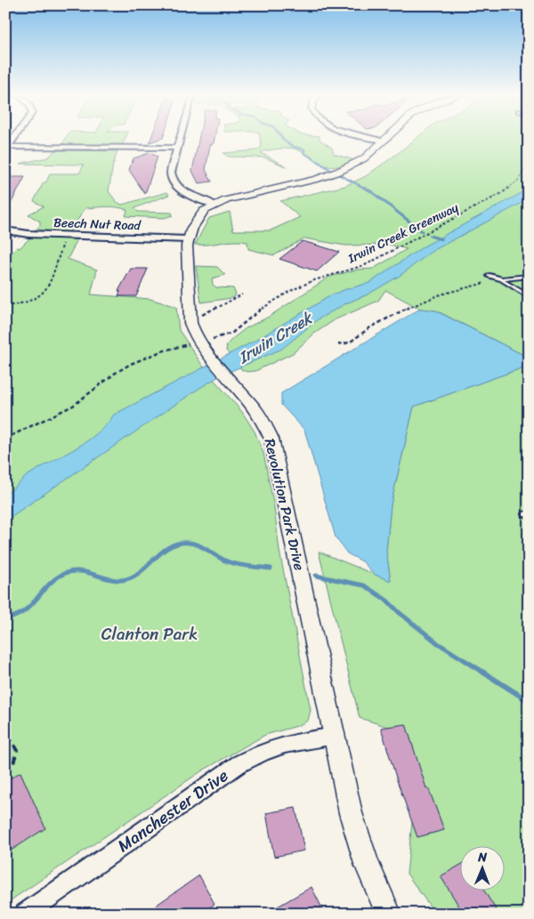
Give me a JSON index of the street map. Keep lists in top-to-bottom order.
{
  "streets": {
    "street": ["Beech Nut Road", "Revolution Park Drive", "Manchester Drive"],
    "path": ["Irwin Creek Greenway"]
  },
  "crossings": [
    ["Beech Nut Road", "Revolution Park Drive"],
    ["Revolution Park Drive", "Manchester Drive"]
  ],
  "water": ["Irwin Creek"],
  "parks": ["Clanton Park"],
  "north": "top"
}
